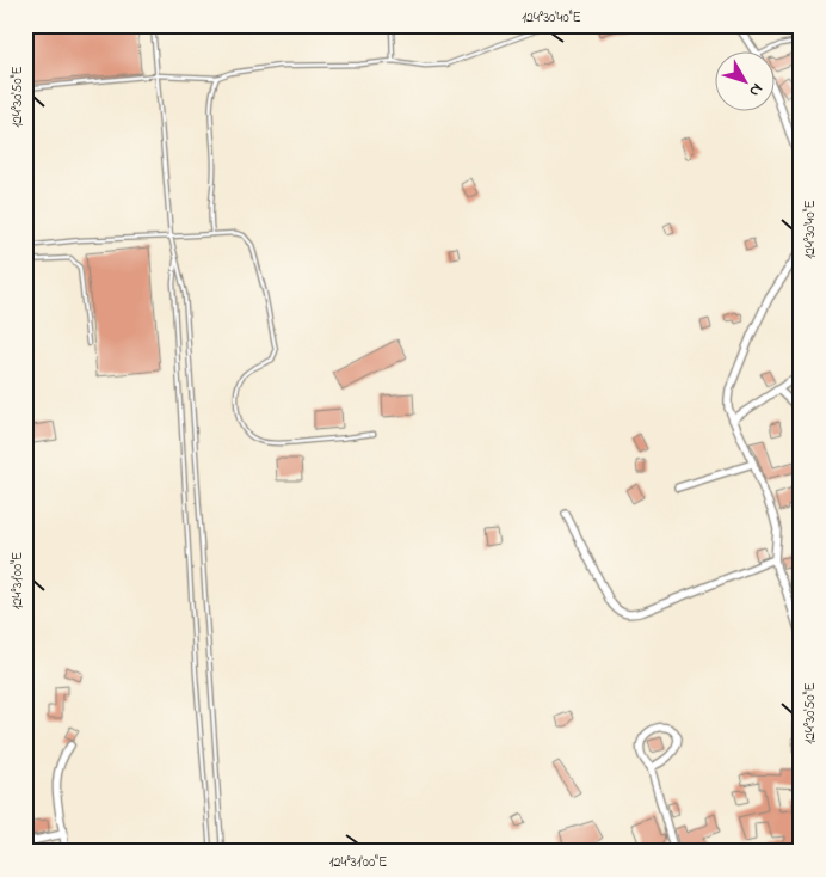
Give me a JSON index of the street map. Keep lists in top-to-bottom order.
{
  "north": "bottom right",
  "coordinates": ["124°30'40\"E", "124°30'50\"E", "124°31'00\"E"]
}
